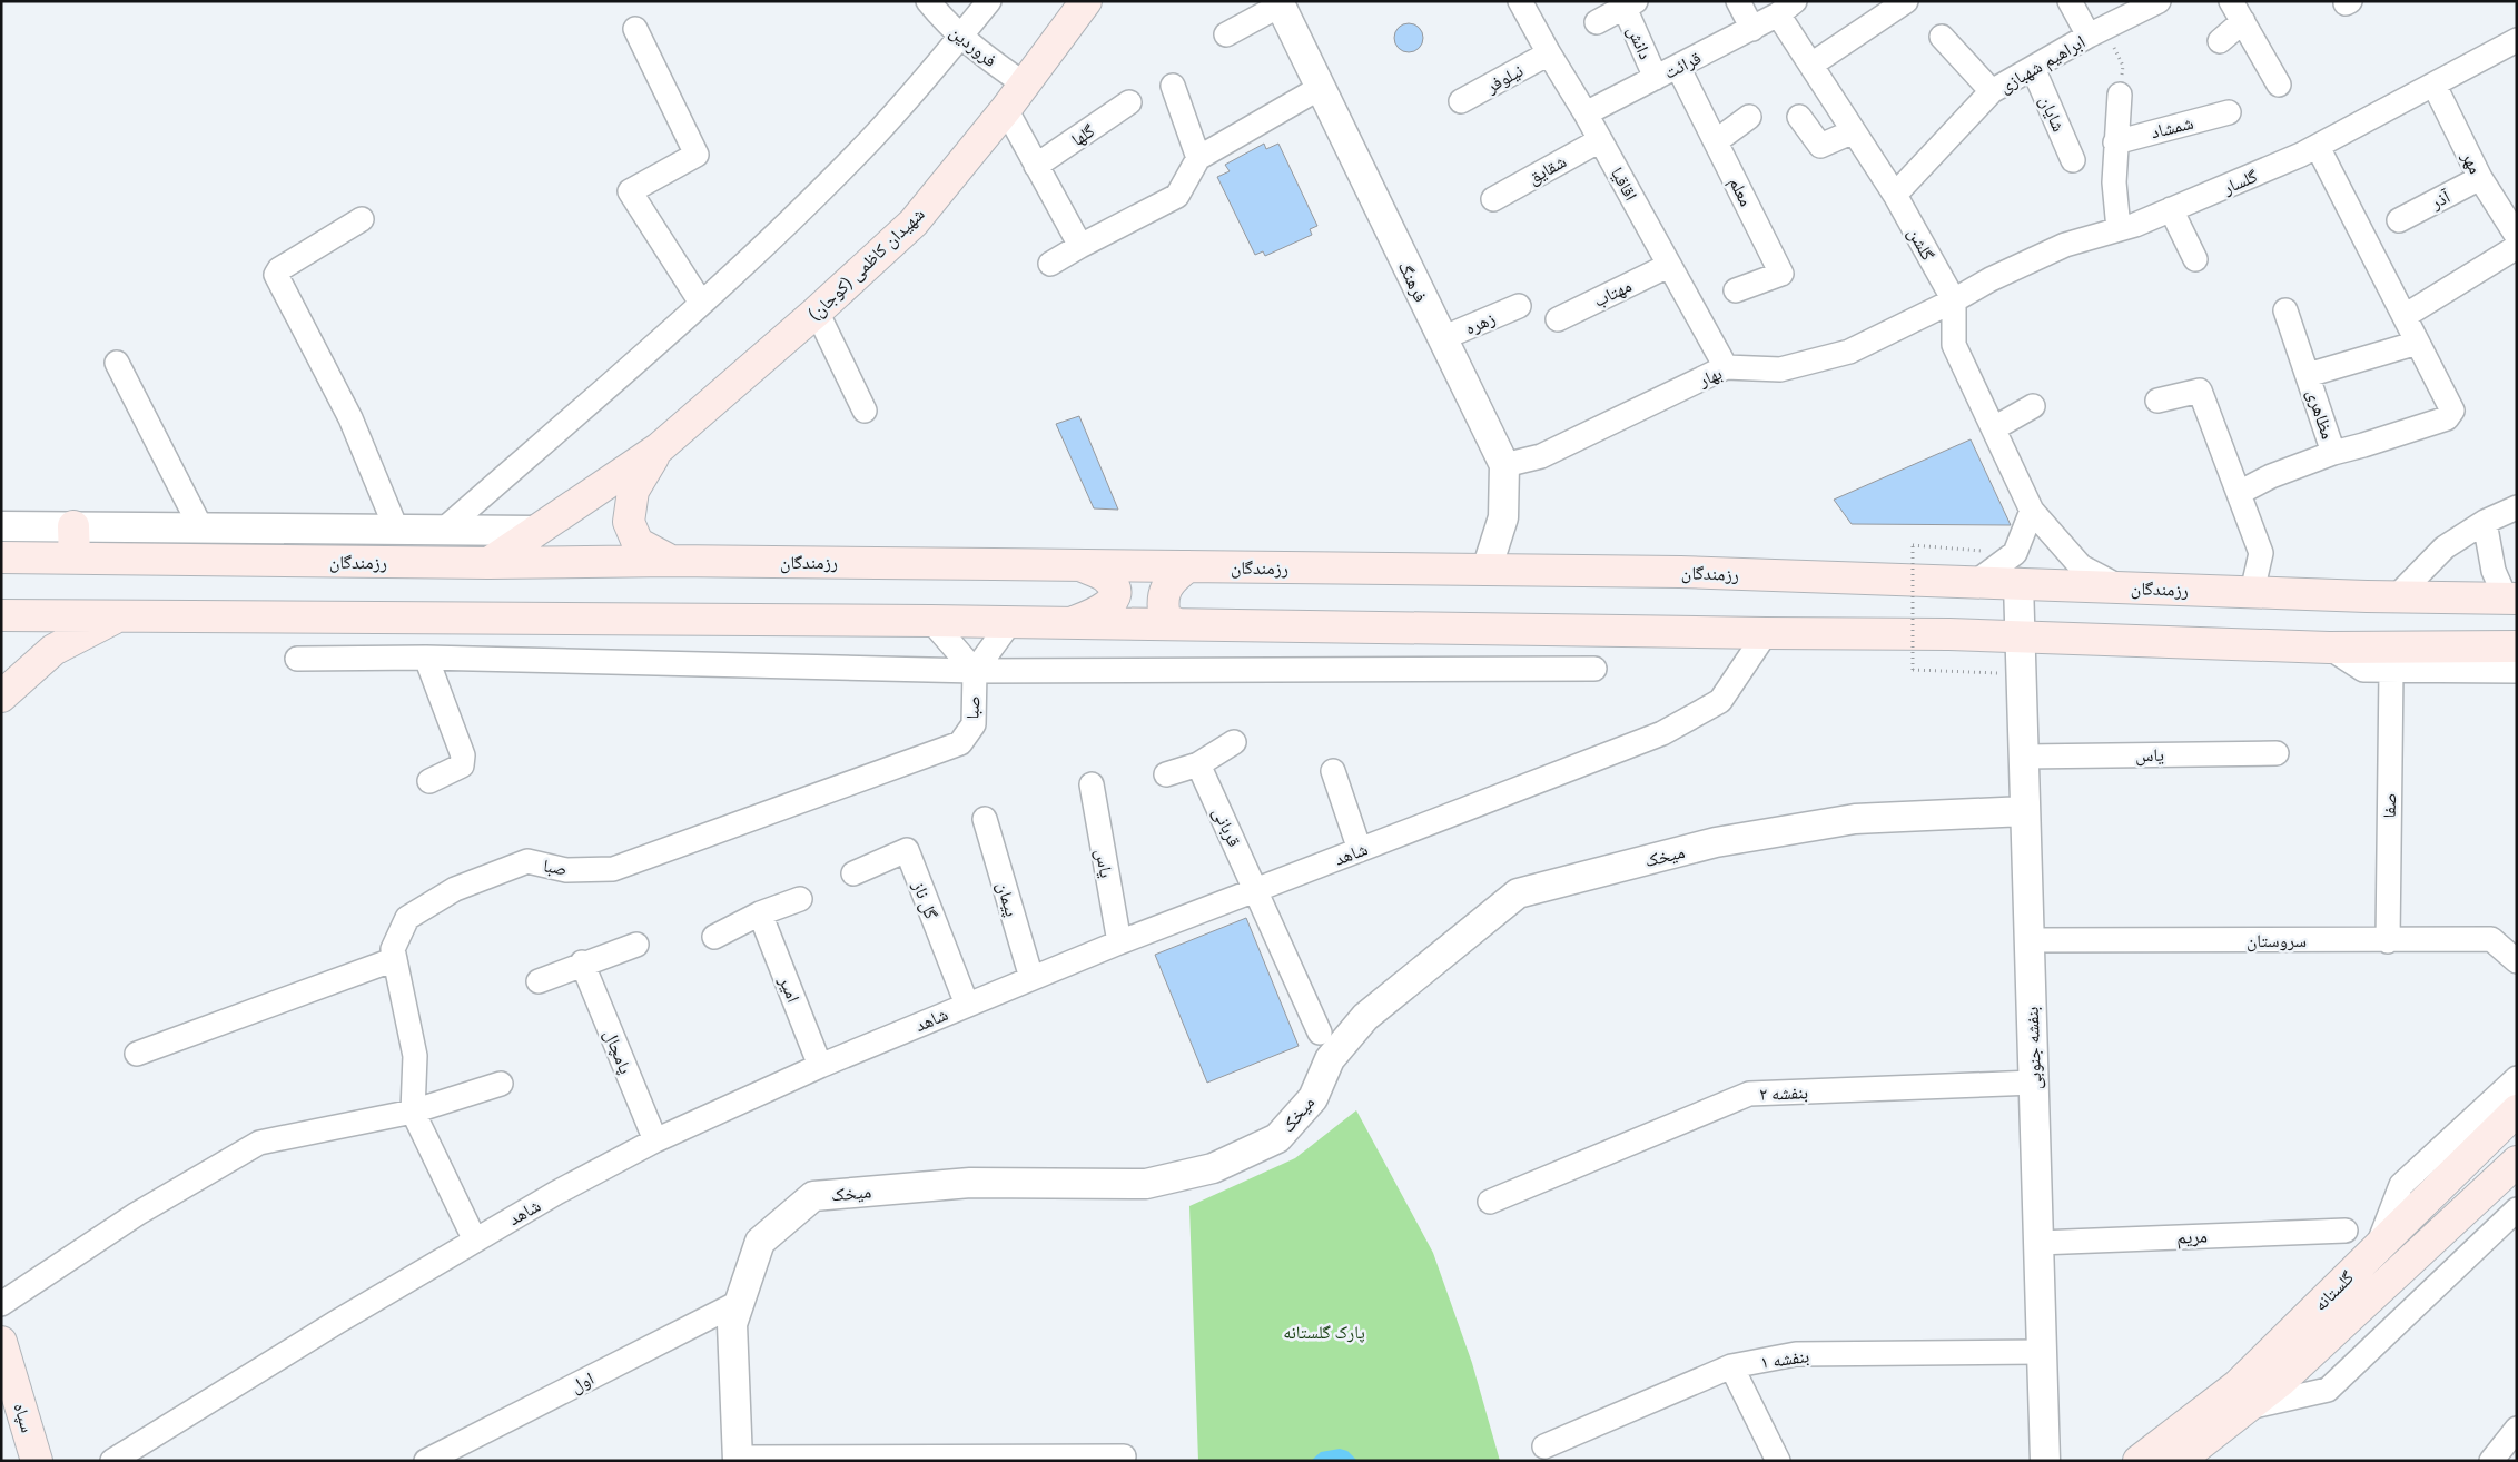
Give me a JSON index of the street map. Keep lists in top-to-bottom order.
{
  "streets": {
    "main road": [
      "شهیدان کاظمی (کوجان)",
      "رزمندگان",
      "گلستانه",
      "سپاه"
    ],
    "street": [
      "دانش",
      "فروردین",
      "ابراهیم شهبازی",
      "قرائت",
      "نیلوفر",
      "شایان",
      "شمشاد",
      "گلها",
      "مهر",
      "شقایق",
      "گلسار",
      "اقاقیا",
      "معلم",
      "آذر",
      "گلشن",
      "فرهنگ",
      "مهتاب",
      "زهره",
      "بهار",
      "مظاهری",
      "صبا",
      "یاس",
      "صفا",
      "قربانی",
      "شاهد",
      "میخک",
      "پیمان",
      "گل ناز",
      "سروستان",
      "امیر",
      "بنفشه جنوبی",
      "پامچال",
      "بنفشه ۲",
      "مریم",
      "بنفشه ۱",
      "اول"
    ]
  },
  "crossings": [
    ["دانش", "قرائت"],
    ["فروردین", "شهیدان کاظمی (کوجان)"],
    ["ابراهیم شهبازی", "شایان"],
    ["ابراهیم شهبازی", "گلشن"],
    ["قرائت", "اقاقیا"],
    ["قرائت", "معلم"],
    ["قرائت", "گلشن"],
    ["نیلوفر", "اقاقیا"],
    ["مهر", "گلسار"],
    ["مهر", "آذر"],
    ["شقایق", "اقاقیا"],
    ["گلسار", "گلشن"],
    ["گلسار", "بهار"],
    ["اقاقیا", "مهتاب"],
    ["اقاقیا", "بهار"],
    ["گلشن", "بهار"],
    ["گلشن", "رزمندگان"],
    ["فرهنگ", "زهره"],
    ["فرهنگ", "بهار"],
    ["فرهنگ", "رزمندگان"],
    ["رزمندگان", "بنفشه جنوبی"],
    ["صبا", "شاهد"],
    ["یاس", "شاهد"],
    ["یاس", "بنفشه جنوبی"],
    ["صفا", "سروستان"],
    ["قربانی", "شاهد"],
    ["شاهد", "پیمان"],
    ["شاهد", "گل ناز"],
    ["شاهد", "امیر"],
    ["شاهد", "پامچال"],
    ["میخک", "بنفشه جنوبی"],
    ["میخک", "اول"],
    ["سروستان", "بنفشه جنوبی"],
    ["بنفشه جنوبی", "بنفشه ۲"],
    ["بنفشه جنوبی", "مریم"],
    ["بنفشه جنوبی", "بنفشه ۱"]
  ],
  "parks": ["پارک گلستانه"]
}
